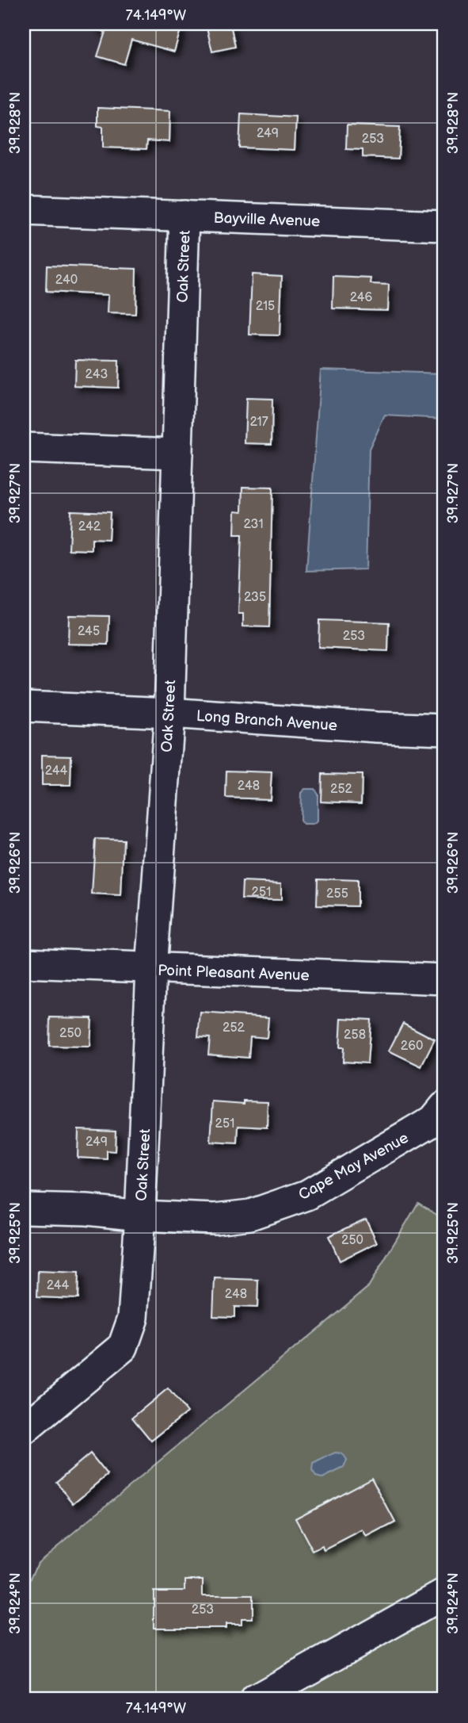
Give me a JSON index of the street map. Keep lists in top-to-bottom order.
{
  "streets": {
    "street": [
      "Bayville Avenue",
      "Oak Street",
      "Long Branch Avenue",
      "Point Pleasant Avenue",
      "Cape May Avenue"
    ]
  },
  "crossings": [
    ["Bayville Avenue", "Oak Street"],
    ["Oak Street", "Long Branch Avenue"],
    ["Oak Street", "Point Pleasant Avenue"],
    ["Oak Street", "Cape May Avenue"]
  ],
  "house_numbers": [
    "249",
    "253",
    "240",
    "246",
    "215",
    "243",
    "217",
    "231",
    "242",
    "235",
    "245",
    "253",
    "244",
    "248",
    "252",
    "251",
    "255",
    "252",
    "250",
    "258",
    "260",
    "251",
    "249",
    "250",
    "244",
    "248",
    "253"
  ],
  "coordinates": [
    "74.149°W",
    "39.928°N",
    "39.927°N",
    "39.926°N",
    "39.925°N",
    "39.924°N"
  ]
}
